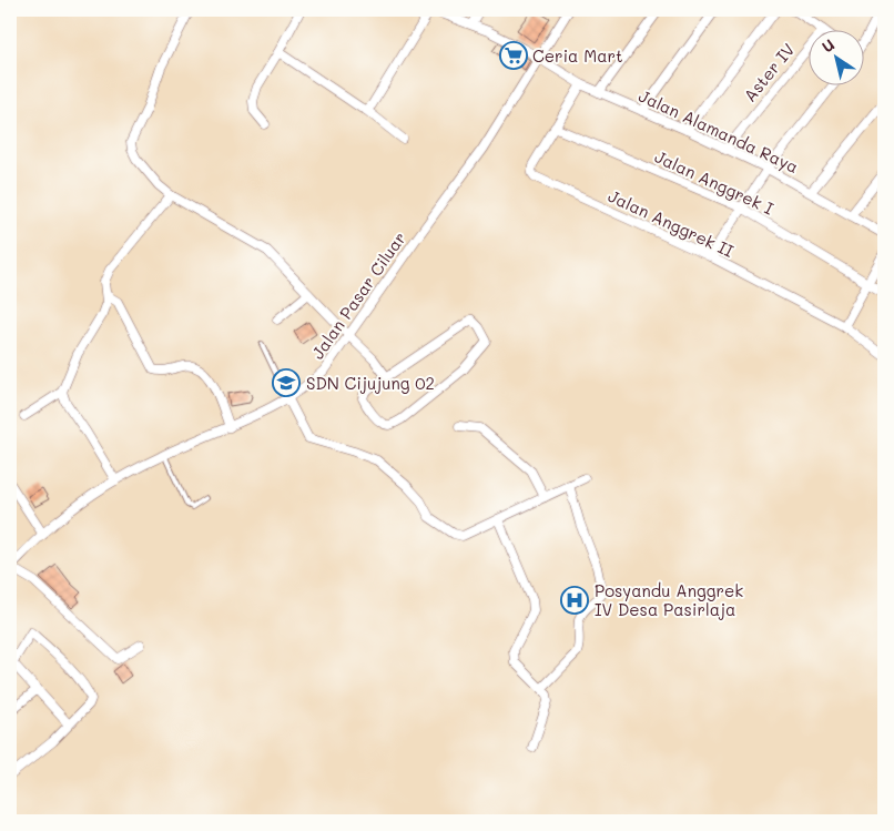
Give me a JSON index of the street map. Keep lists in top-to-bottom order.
{
  "streets": {
    "street": [
      "Aster IV",
      "Jalan Alamanda Raya",
      "Jalan Anggrek I",
      "Jalan Anggrek II",
      "Jalan Pasar Ciluar"
    ]
  },
  "crossings": [
    ["Aster IV", "Jalan Alamanda Raya"],
    ["Jalan Alamanda Raya", "Jalan Anggrek II"],
    ["Jalan Alamanda Raya", "Jalan Pasar Ciluar"],
    ["Jalan Anggrek I", "Jalan Anggrek II"]
  ],
  "places": {
    "supermarket": ["Ceria Mart"],
    "school or university": ["SDN Cijujung 02"],
    "hospital": ["Posyandu Anggrek IV Desa Pasirlaja"]
  },
  "north": "top left"
}
